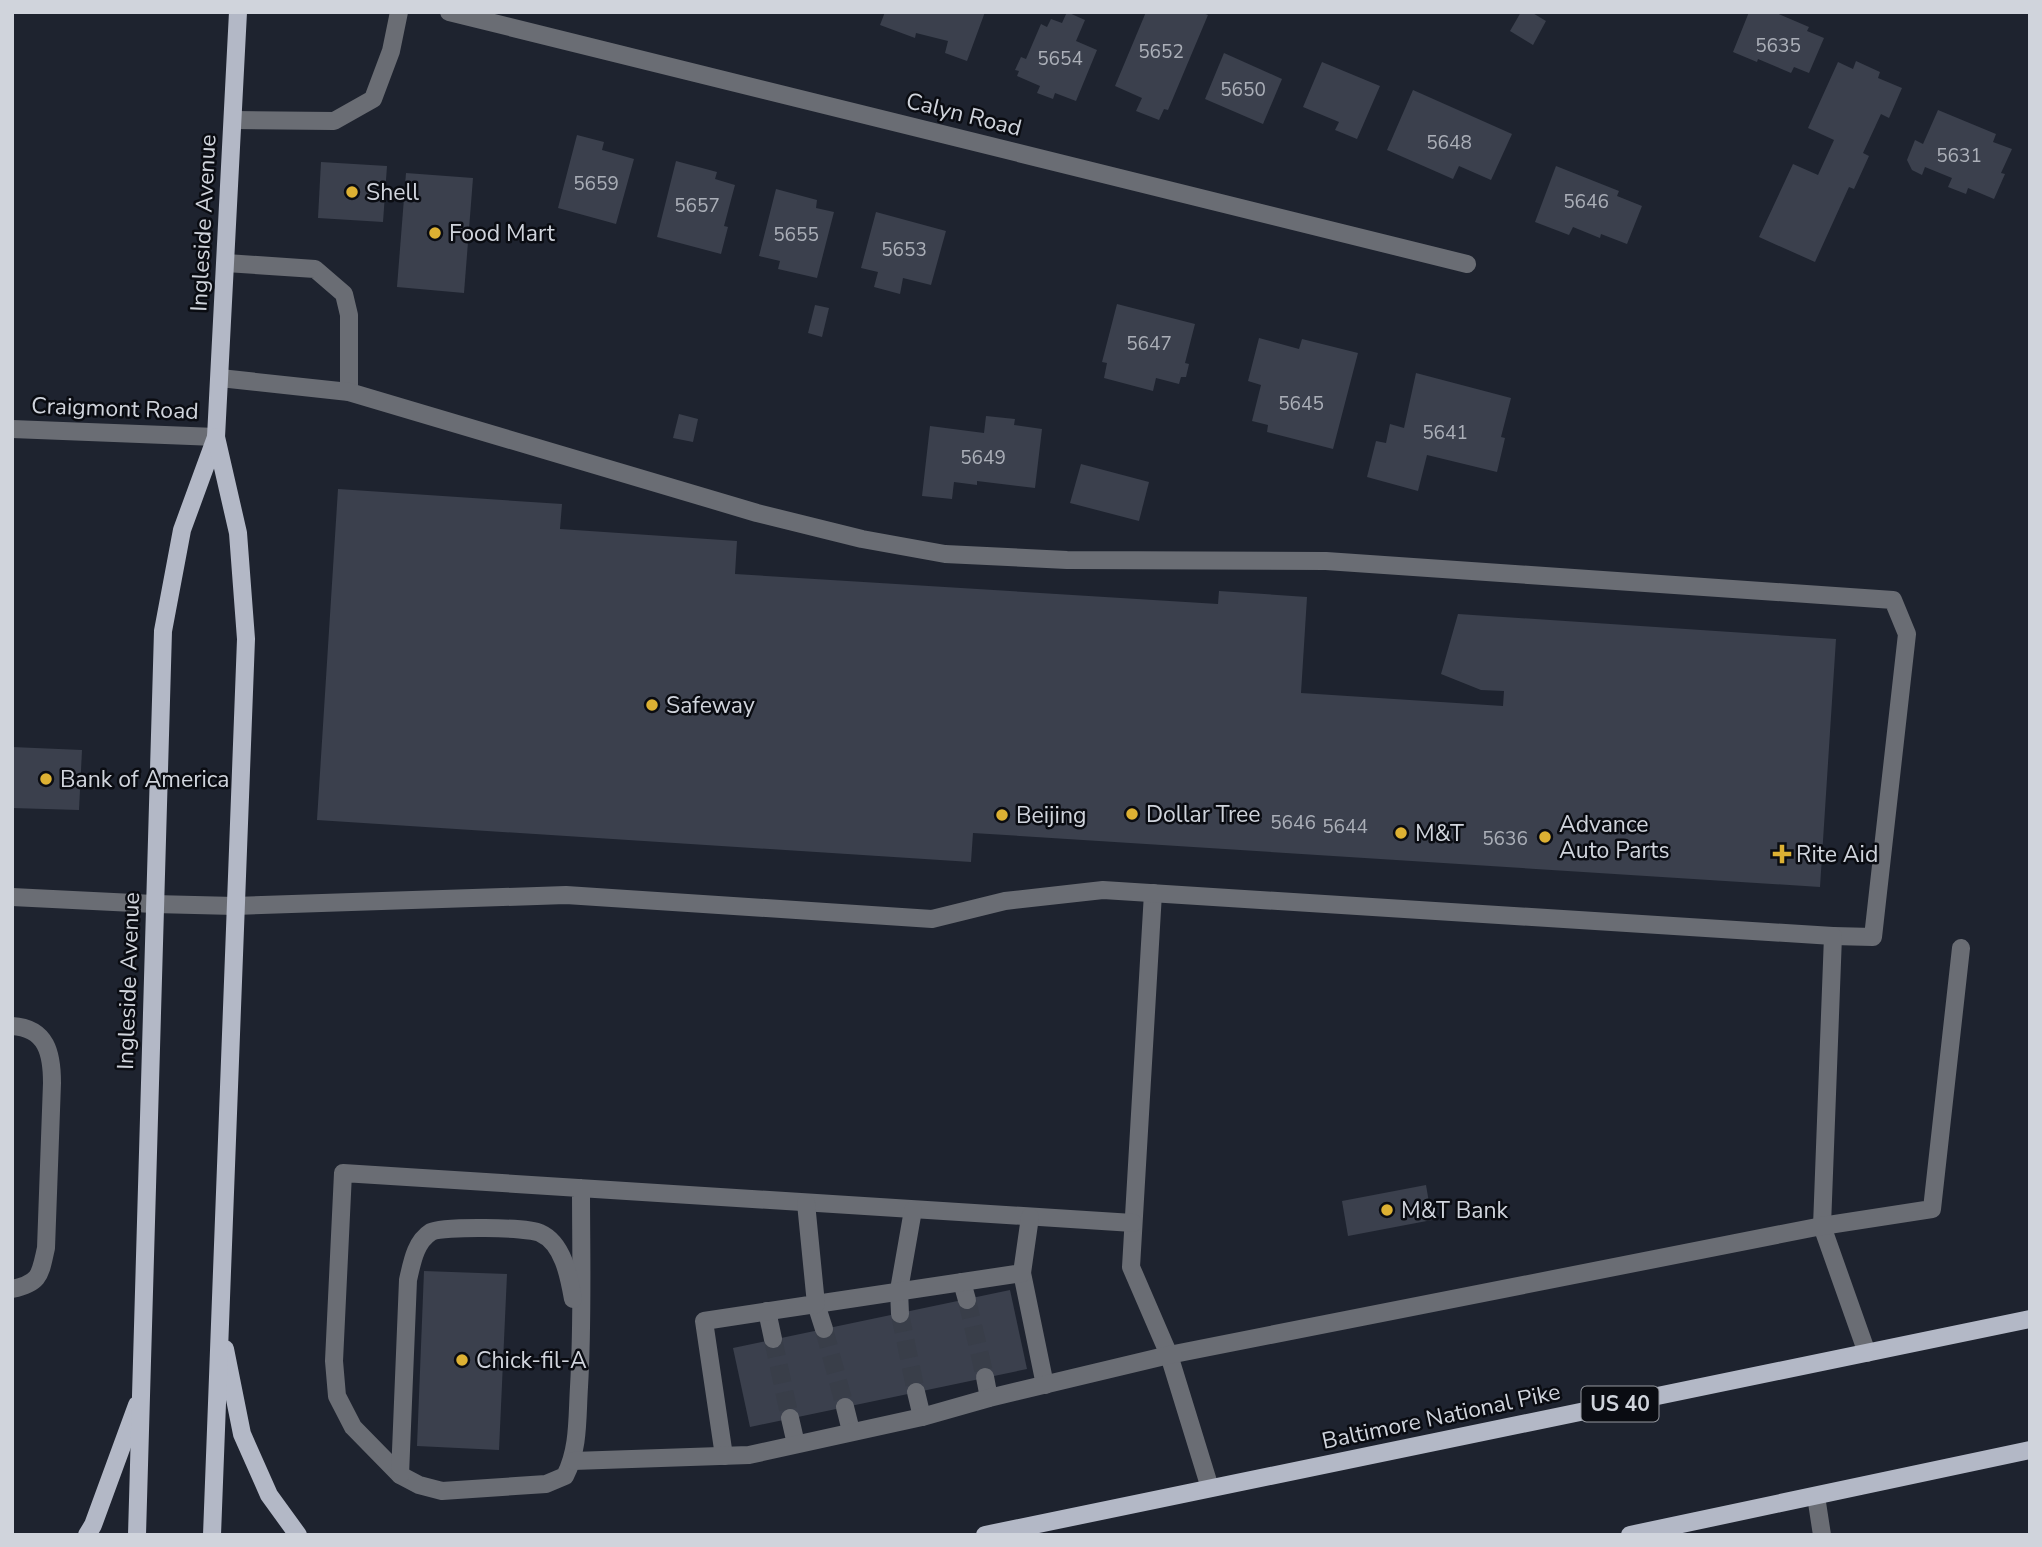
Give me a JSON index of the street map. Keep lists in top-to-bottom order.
{
  "streets": {
    "main road": ["Ingleside Avenue", "US 40", "Baltimore National Pike"],
    "street": ["Calyn Road", "Craigmont Road"]
  },
  "crossings": [
    ["Ingleside Avenue", "Craigmont Road"]
  ],
  "places": {
    "other": [
      "Shell",
      "Food Mart",
      "Safeway",
      "Bank of America",
      "Dollar Tree",
      "Beijing",
      "M&T",
      "Advance Auto Parts",
      "M&T Bank",
      "Chick-fil-A"
    ],
    "health": ["Rite Aid"]
  },
  "house_numbers": [
    "5635",
    "5652",
    "5654",
    "5650",
    "5648",
    "5631",
    "5659",
    "5646",
    "5657",
    "5655",
    "5653",
    "5647",
    "5645",
    "5641",
    "5649",
    "5646",
    "5644",
    "5636"
  ]
}
